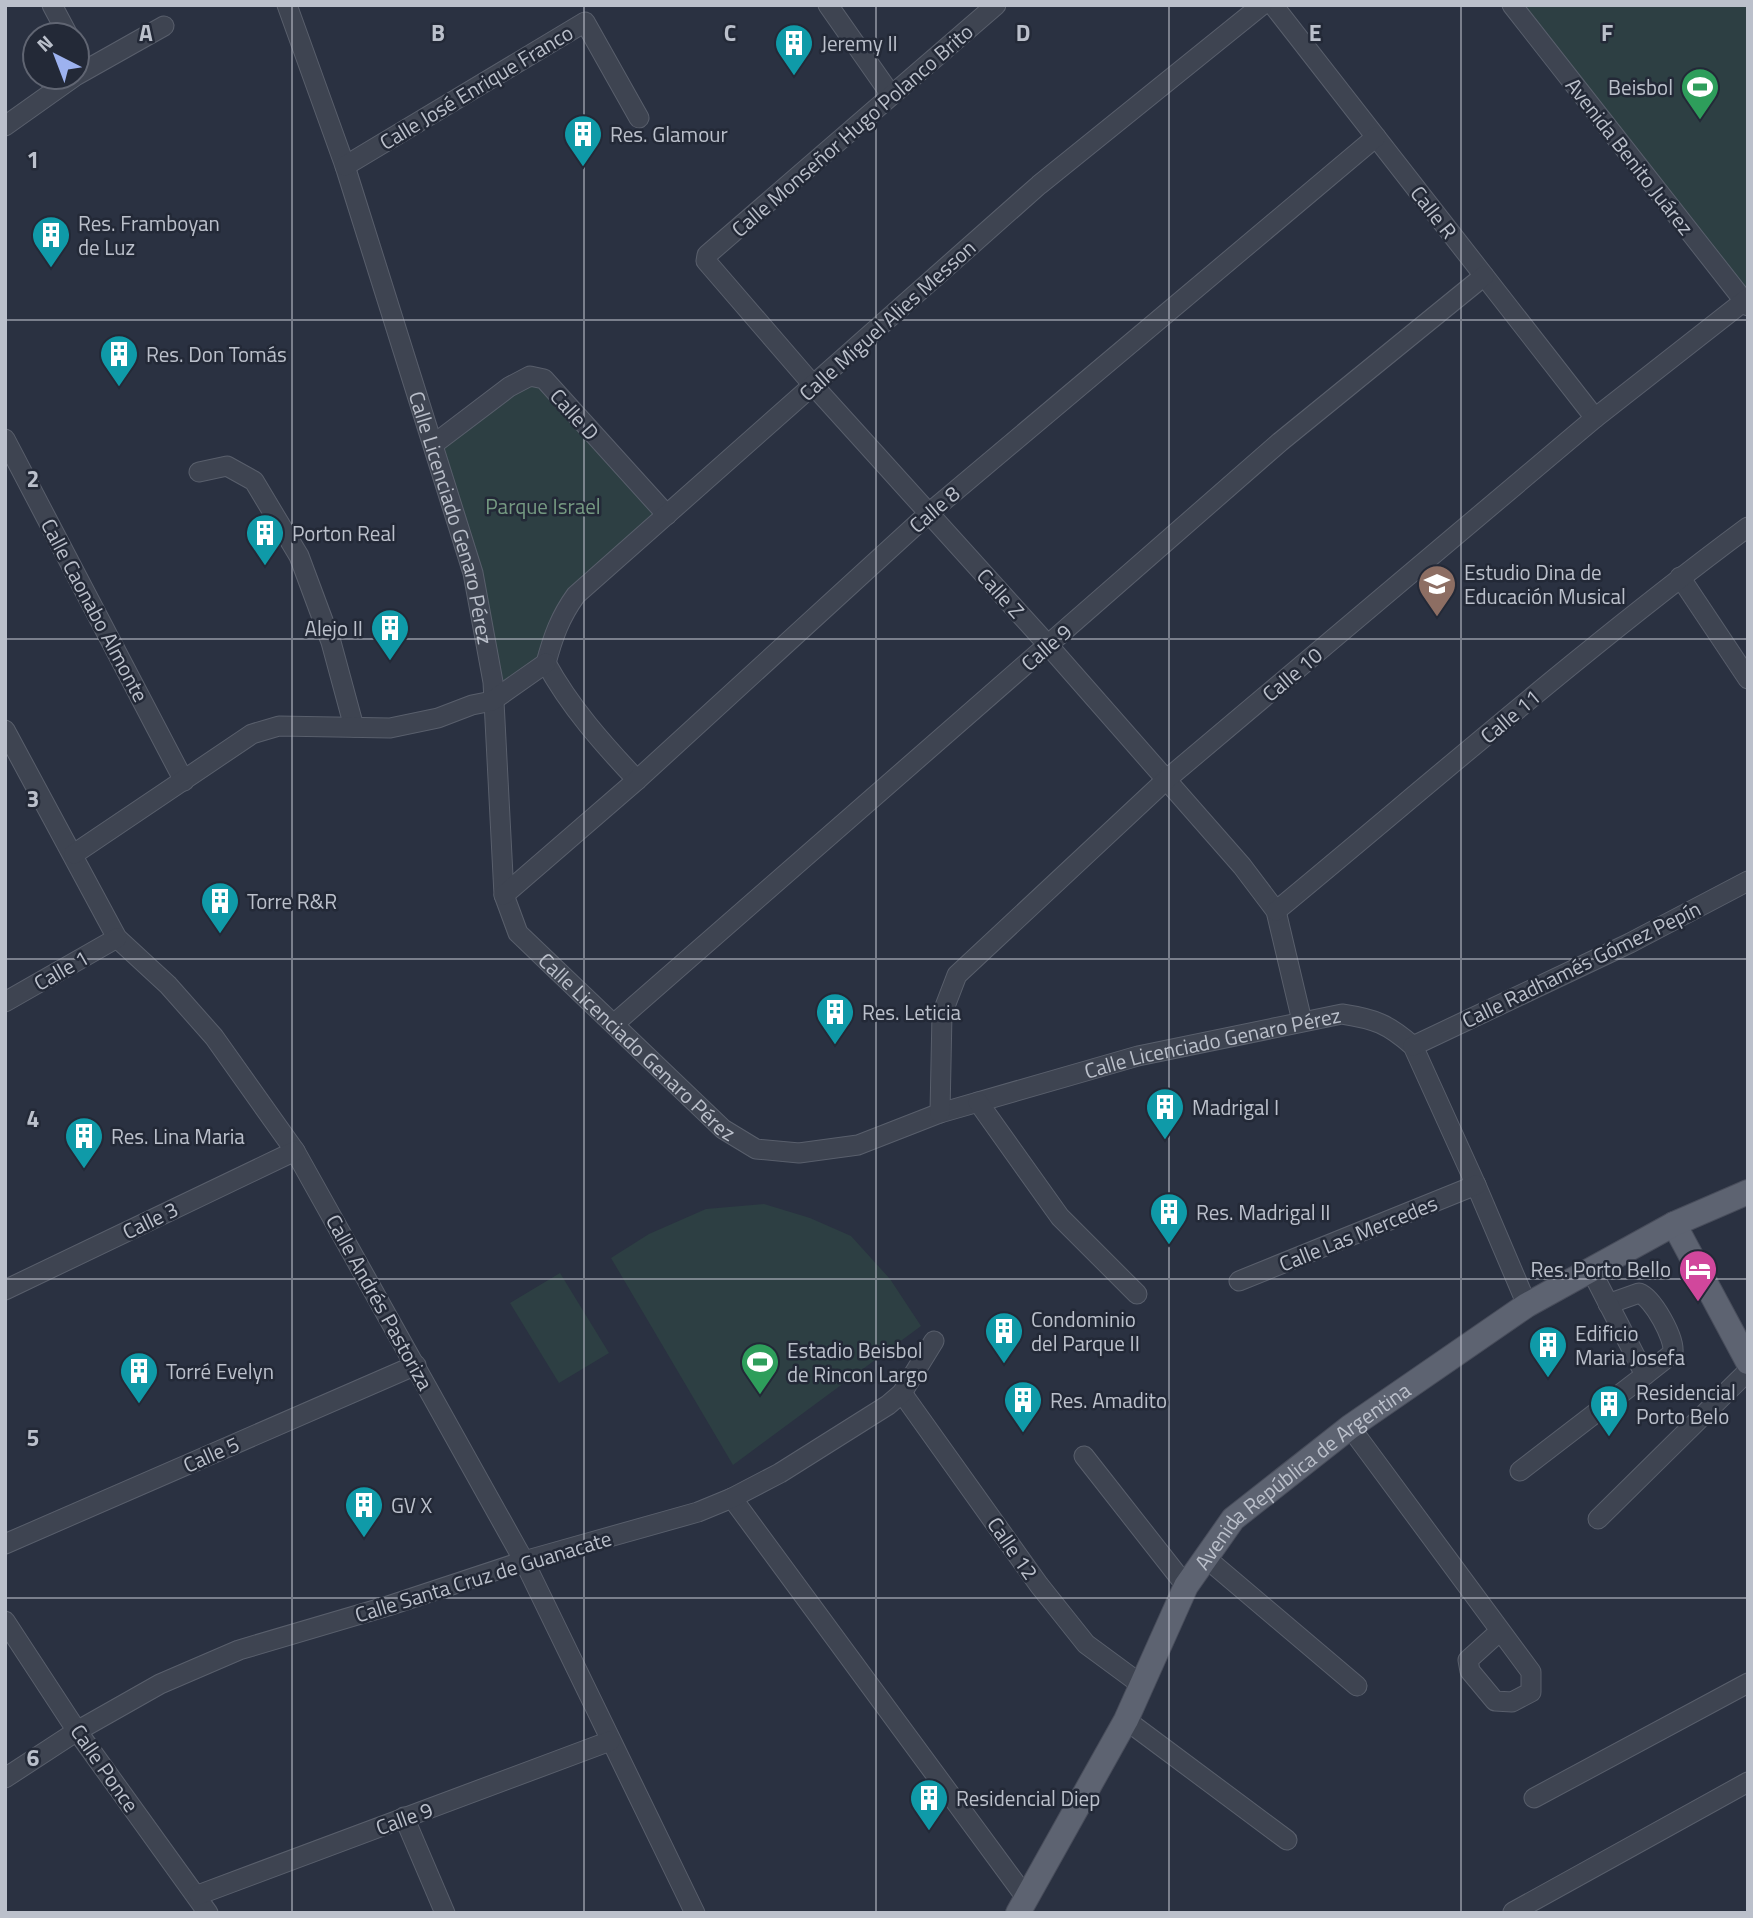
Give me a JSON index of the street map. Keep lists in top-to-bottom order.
{
  "streets": {
    "main road": ["Avenida República de Argentina"],
    "street": [
      "Calle José Enrique Franco",
      "Calle Monseñor Hugo Polanco Brito",
      "Avenida Benito Juárez",
      "Calle R",
      "Calle Miguel Alies Messon",
      "Calle D",
      "Calle 8",
      "Calle Licenciado Genaro Pérez",
      "Calle Z",
      "Calle Caonabo Almonte",
      "Calle 9",
      "Calle 10",
      "Calle 11",
      "Calle Radhamés Gómez Pepín",
      "Calle 1",
      "Calle 3",
      "Calle Las Mercedes",
      "Calle Andrés Pastoriza",
      "Calle 5",
      "Calle 12",
      "Calle Santa Cruz de Guanacate",
      "Calle Ponce"
    ]
  },
  "crossings": [
    ["Calle José Enrique Franco", "Calle Licenciado Genaro Pérez"],
    ["Calle Monseñor Hugo Polanco Brito", "Calle Z"],
    ["Avenida Benito Juárez", "Calle 10"],
    ["Calle R", "Calle 8"],
    ["Calle R", "Calle 9"],
    ["Calle R", "Calle 10"],
    ["Calle Miguel Alies Messon", "Calle D"],
    ["Calle Miguel Alies Messon", "Calle Z"],
    ["Calle D", "Calle Licenciado Genaro Pérez"],
    ["Calle 8", "Calle Licenciado Genaro Pérez"],
    ["Calle 8", "Calle Z"],
    ["Calle Licenciado Genaro Pérez", "Calle Z"],
    ["Calle Licenciado Genaro Pérez", "Calle 9"],
    ["Calle Licenciado Genaro Pérez", "Calle 10"],
    ["Calle Licenciado Genaro Pérez", "Calle Radhamés Gómez Pepín"],
    ["Calle Z", "Calle 9"],
    ["Calle Z", "Calle 10"],
    ["Calle Z", "Calle 11"],
    ["Calle 9", "Calle Andrés Pastoriza"],
    ["Calle 9", "Calle Ponce"],
    ["Calle 1", "Calle Andrés Pastoriza"],
    ["Calle 3", "Calle Andrés Pastoriza"],
    ["Calle Andrés Pastoriza", "Calle 5"],
    ["Calle Andrés Pastoriza", "Calle Santa Cruz de Guanacate"],
    ["Avenida República de Argentina", "Calle 12"],
    ["Calle 12", "Calle Santa Cruz de Guanacate"],
    ["Calle Santa Cruz de Guanacate", "Calle Ponce"]
  ],
  "parks": ["Parque Israel"],
  "places": {
    "building": [
      "Jeremy II",
      "Res. Glamour",
      "Res. Framboyan de Luz",
      "Res. Don Tomás",
      "Porton Real",
      "Alejo II",
      "Torre R&R",
      "Res. Leticia",
      "Madrigal I",
      "Res. Lina Maria",
      "Res. Madrigal II",
      "Condominio del Parque II",
      "Edificio Maria Josefa",
      "Torré Evelyn",
      "Res. Amadito",
      "Residencial Porto Belo",
      "GV X",
      "Residencial Diep"
    ],
    "sports": ["Beisbol", "Estadio Beisbol de Rincon Largo"],
    "school or university": ["Estudio Dina de Educación Musical"],
    "hotel": ["Res. Porto Bello"]
  },
  "north": "top left",
  "grid": {
    "columns": [
      "A",
      "B",
      "C",
      "D",
      "E",
      "F"
    ],
    "rows": [
      "1",
      "2",
      "3",
      "4",
      "5",
      "6"
    ]
  }
}
